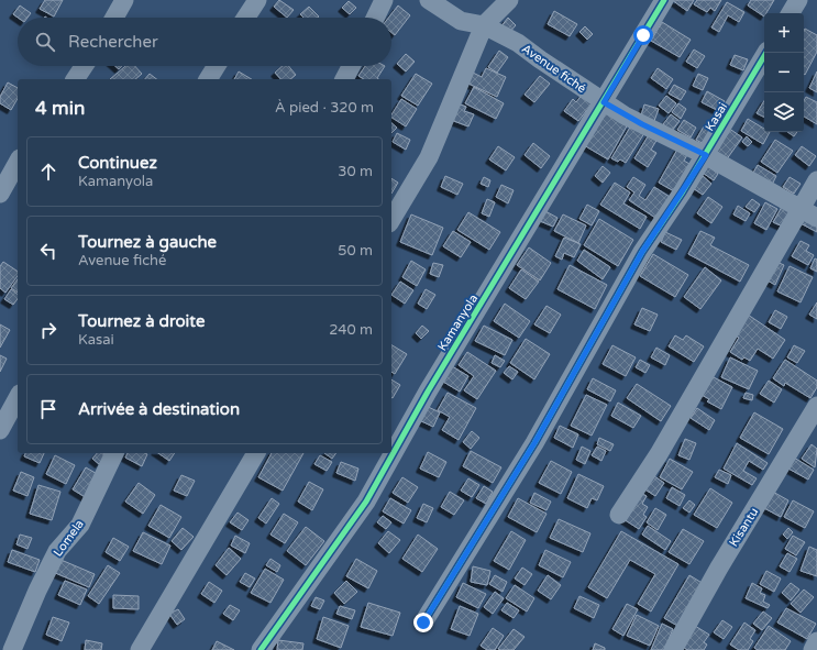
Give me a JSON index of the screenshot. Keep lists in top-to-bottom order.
{
  "streets": {
    "street": [
      "Avenue fiché",
      "Kasai",
      "Kamanyola",
      "Kisantu",
      "Lomela"
    ]
  },
  "crossings": [
    ["Avenue fiché", "Kasai"],
    ["Avenue fiché", "Kamanyola"]
  ],
  "page": {
    "map_buttons": ["+", "−"],
    "search": "Rechercher",
    "heading": ["4 min", "À pied · 320 m"],
    "list": [
      ["Continuez", "Kamanyola", "30 m"],
      ["Tournez à gauche", "Avenue fiché", "50 m"],
      ["Tournez à droite", "Kasai", "240 m"],
      "Arrivée à destination"
    ]
  }
}
